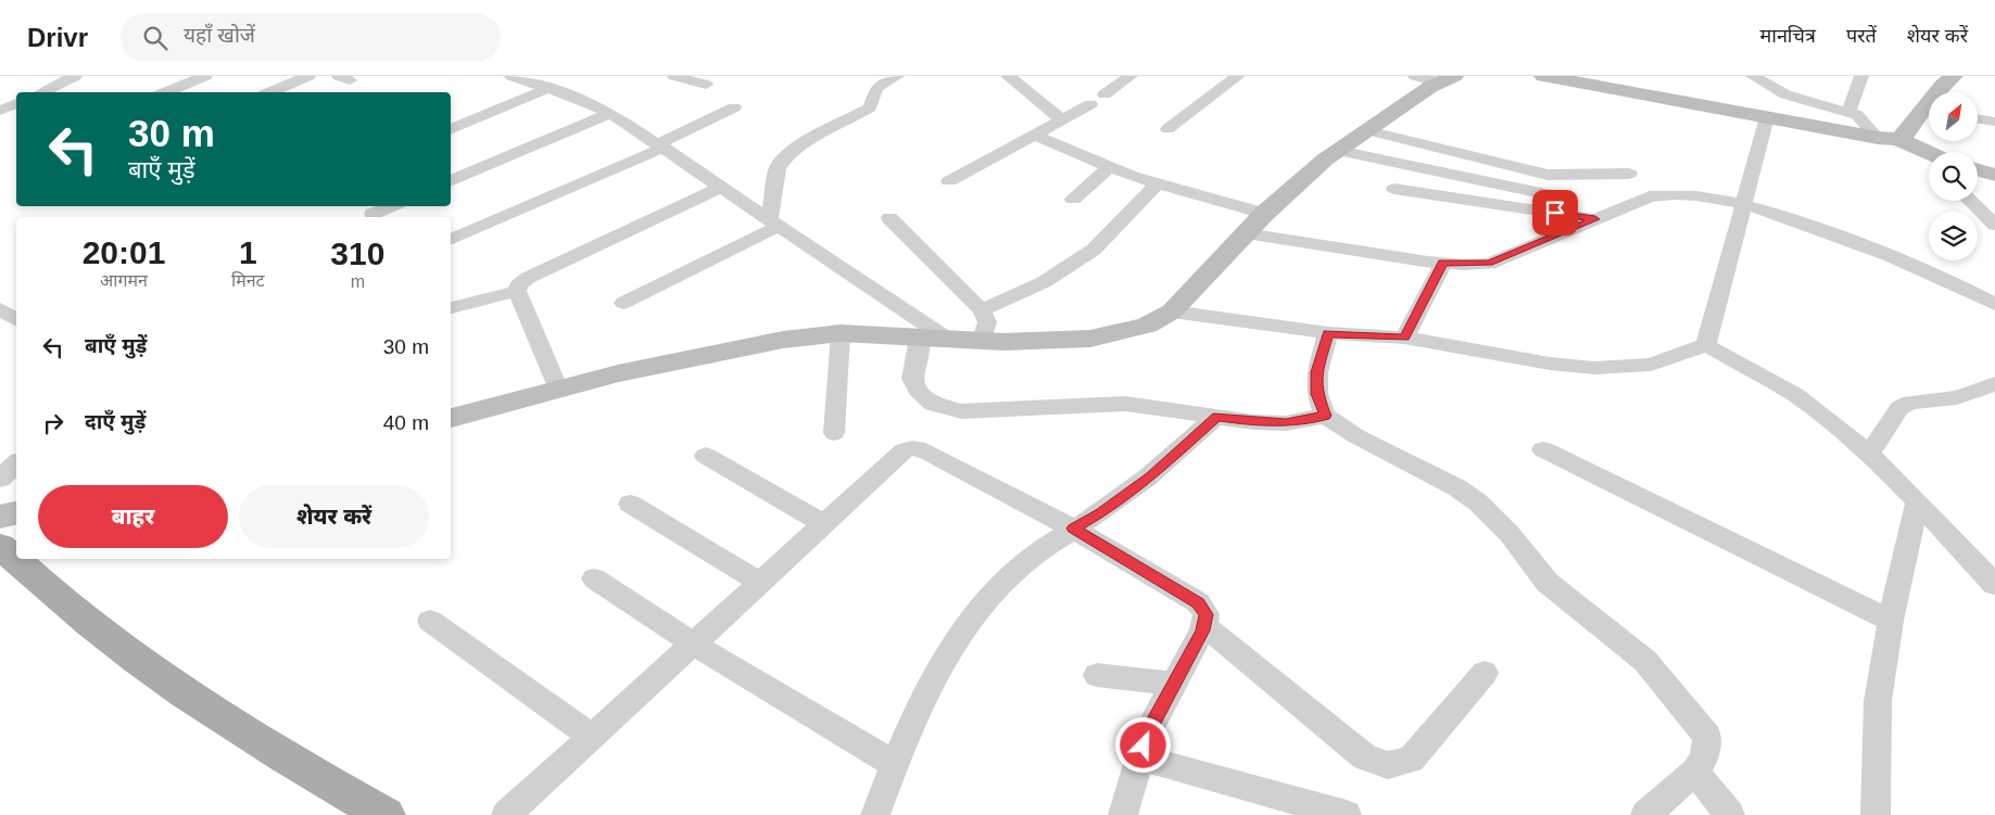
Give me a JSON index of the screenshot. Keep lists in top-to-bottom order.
{
  "north": "top right",
  "page": {
    "header": "Drivr",
    "search": "यहाँ खोजें",
    "nav": ["मानचित्र", "परतें", "शेयर करें"],
    "turn": ["30 m", "बाएँ मुड़ें"],
    "eta": [
      "20:01",
      "आगमन",
      "1",
      "मिनट",
      "310",
      "m"
    ],
    "list": [
      {
        "name": "बाएँ मुड़ें",
        "value": "30 m"
      },
      {
        "name": "दाएँ मुड़ें",
        "value": "40 m"
      }
    ],
    "buttons": ["बाहर", "शेयर करें"]
  }
}
